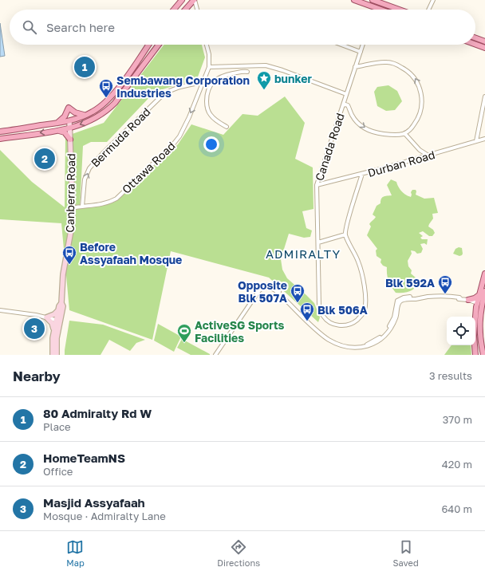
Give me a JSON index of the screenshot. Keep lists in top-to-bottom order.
{
  "streets": {
    "main road": ["Canberra Road"],
    "street": [
      "Bermuda Road",
      "Canada Road",
      "Durban Road",
      "Ottawa Road"
    ]
  },
  "crossings": [
    ["Bermuda Road", "Ottawa Road"],
    ["Canada Road", "Durban Road"],
    ["Ottawa Road", "Canberra Road"]
  ],
  "one_way": ["Bermuda Road", "Ottawa Road"],
  "districts": ["ADMIRALTY"],
  "places": {
    "place": ["bunker"],
    "bus stop": [
      "Sembawang Corporation Industries",
      "Before Assyafaah Mosque",
      "Blk 592A",
      "Opposite Blk 507A",
      "Blk 506A"
    ],
    "sports": ["ActiveSG Sports Facilities"]
  },
  "page": {
    "search": "Search here",
    "pins": ["1", "2", "3"],
    "heading": ["Nearby", "3 results"],
    "list": [
      {
        "mark": "1",
        "name": "80 Admiralty Rd W",
        "note": "Place",
        "value": "370 m"
      },
      {
        "mark": "2",
        "name": "HomeTeamNS",
        "note": "Office",
        "value": "420 m"
      },
      {
        "mark": "3",
        "name": "Masjid Assyafaah",
        "note": "Mosque · Admiralty Lane",
        "value": "640 m"
      }
    ],
    "nav": ["Map", "Directions", "Saved"]
  }
}
